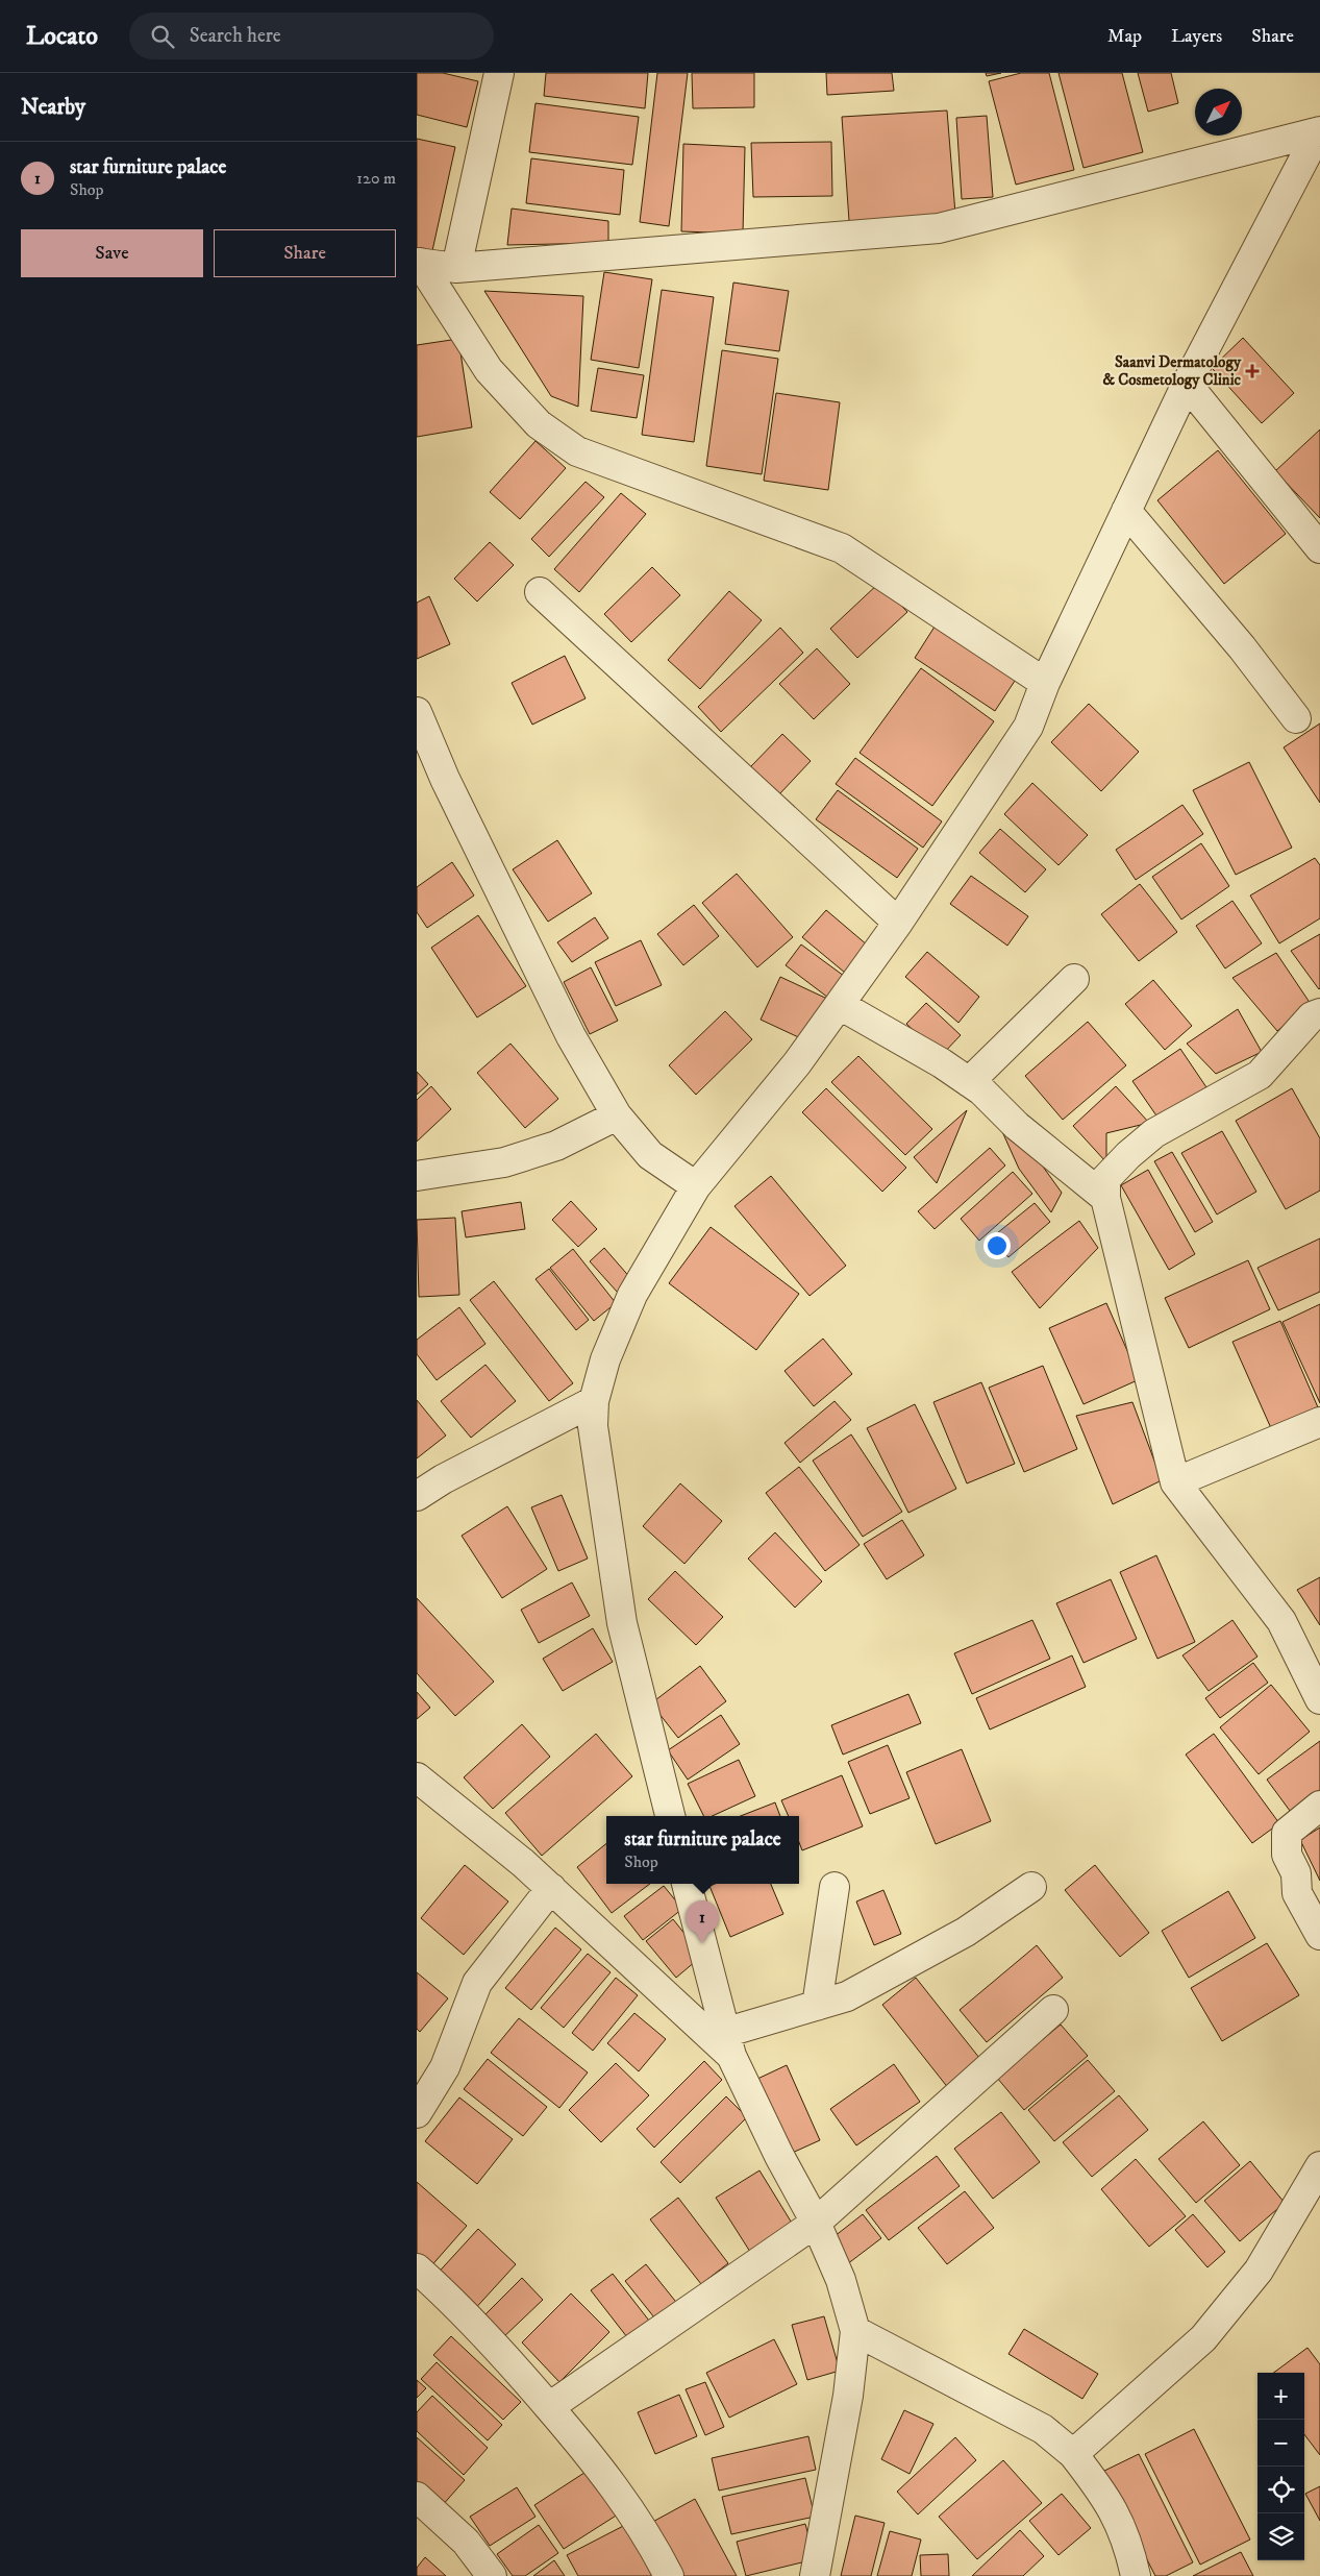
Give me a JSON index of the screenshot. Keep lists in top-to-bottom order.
{
  "places": {
    "health": ["Saanvi Dermatology & Cosmetology Clinic"]
  },
  "north": "top right",
  "page": {
    "header": "Locato",
    "search": "Search here",
    "nav": ["Map", "Layers", "Share"],
    "heading": "Nearby",
    "list": [
      {
        "mark": "1",
        "name": "star furniture palace",
        "note": "Shop",
        "value": "120 m"
      }
    ],
    "buttons": ["Save", "Share"],
    "popup": ["star furniture palace", "Shop"],
    "pins": "1",
    "map_buttons": ["+", "−"]
  }
}
